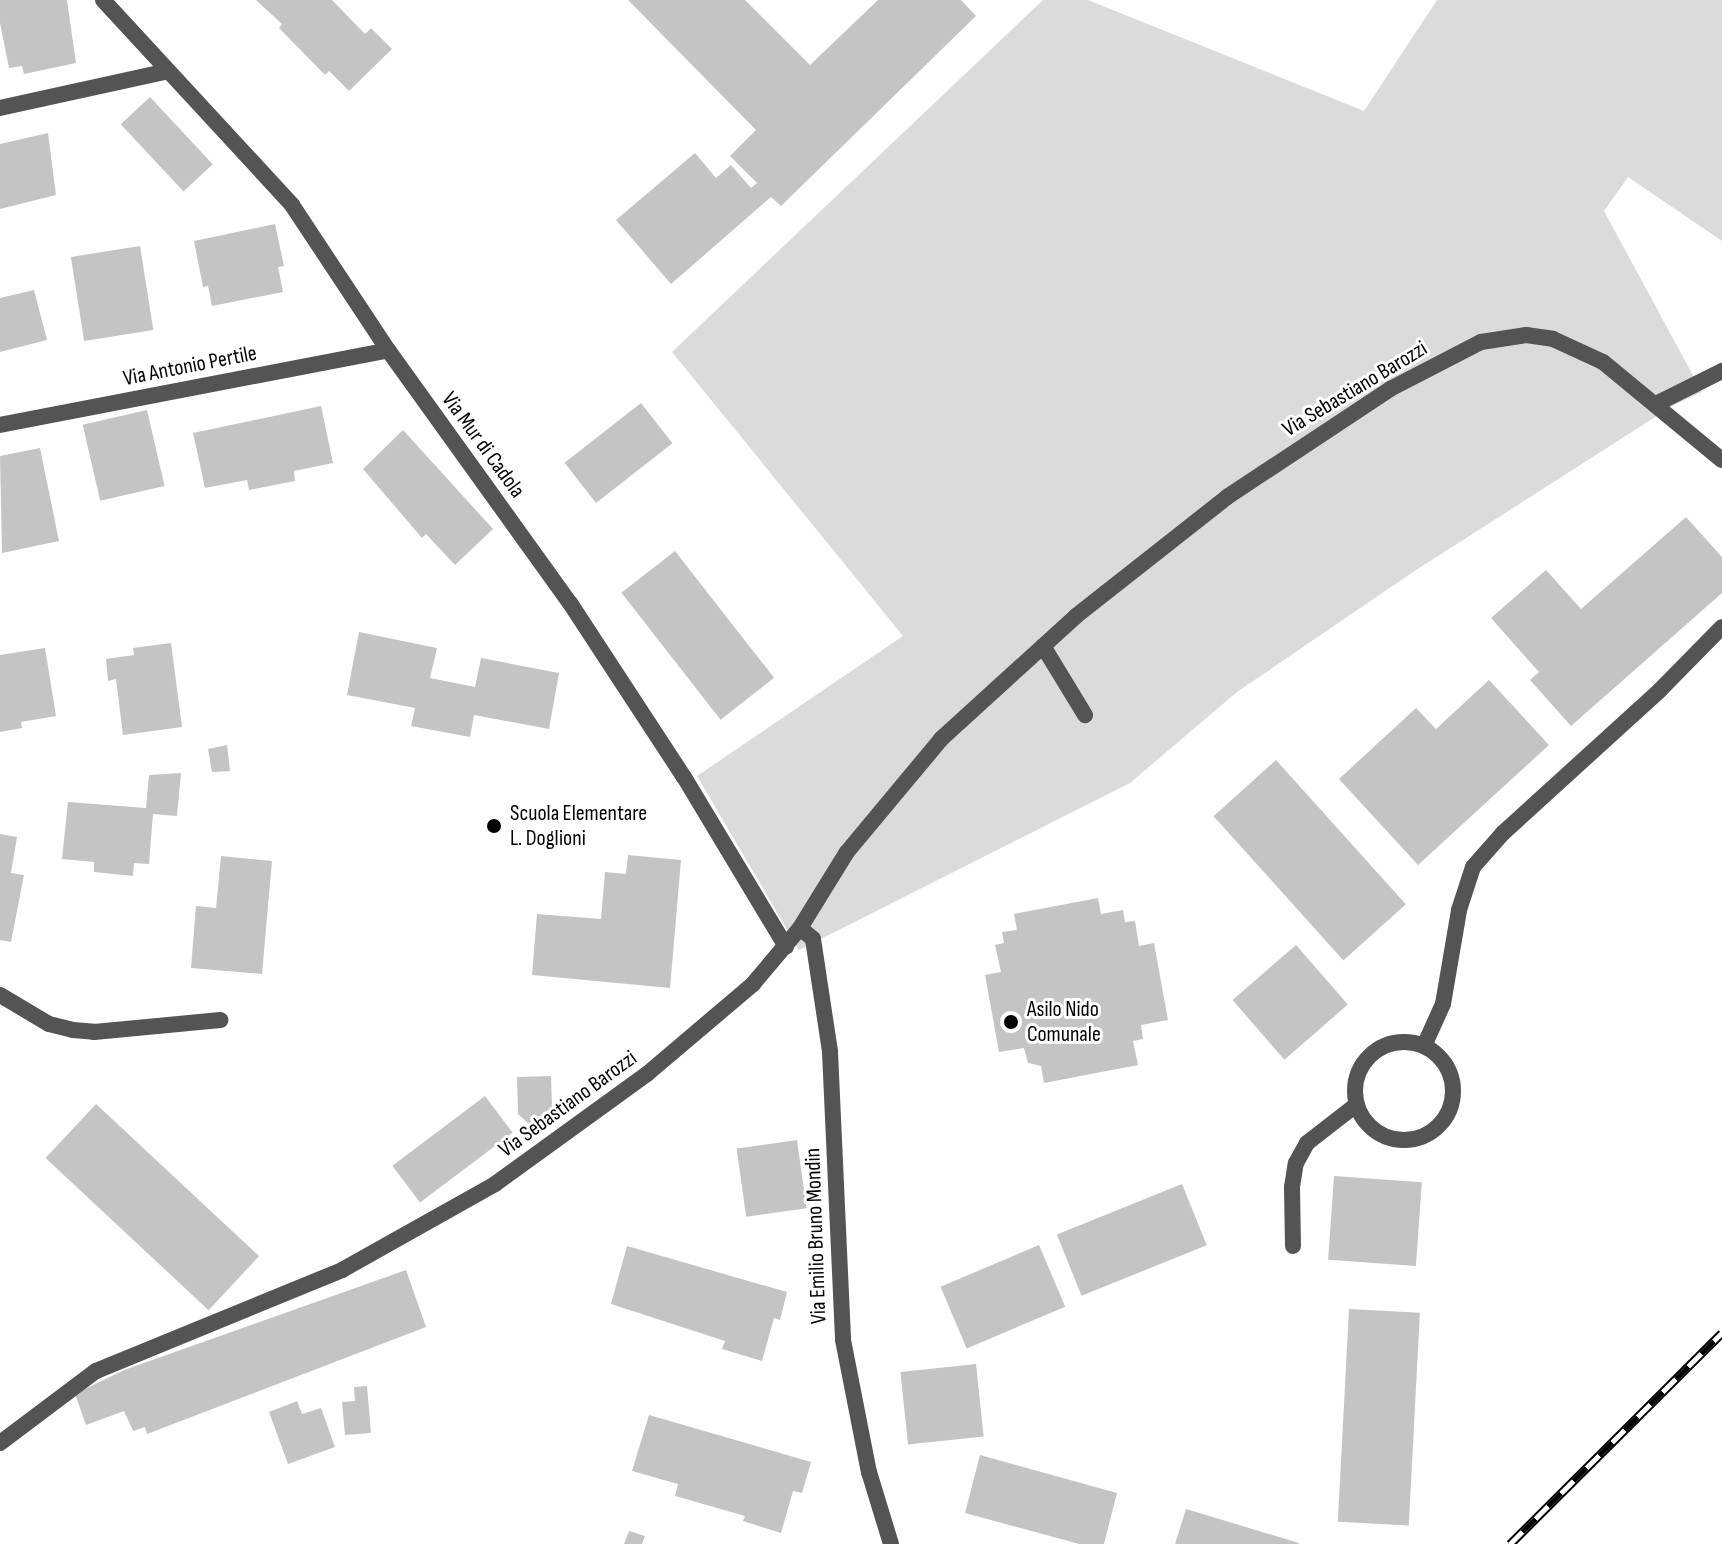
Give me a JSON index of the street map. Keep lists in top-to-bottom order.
{
  "streets": {
    "street": [
      "Via Antonio Pertile",
      "Via Sebastiano Barozzi",
      "Via Mur di Cadola",
      "Via Emilio Bruno Mondin"
    ]
  },
  "crossings": [
    ["Via Antonio Pertile", "Via Mur di Cadola"],
    ["Via Sebastiano Barozzi", "Via Mur di Cadola"],
    ["Via Sebastiano Barozzi", "Via Emilio Bruno Mondin"]
  ],
  "places": ["Scuola Elementare L. Doglioni", "Asilo Nido Comunale"]
}
